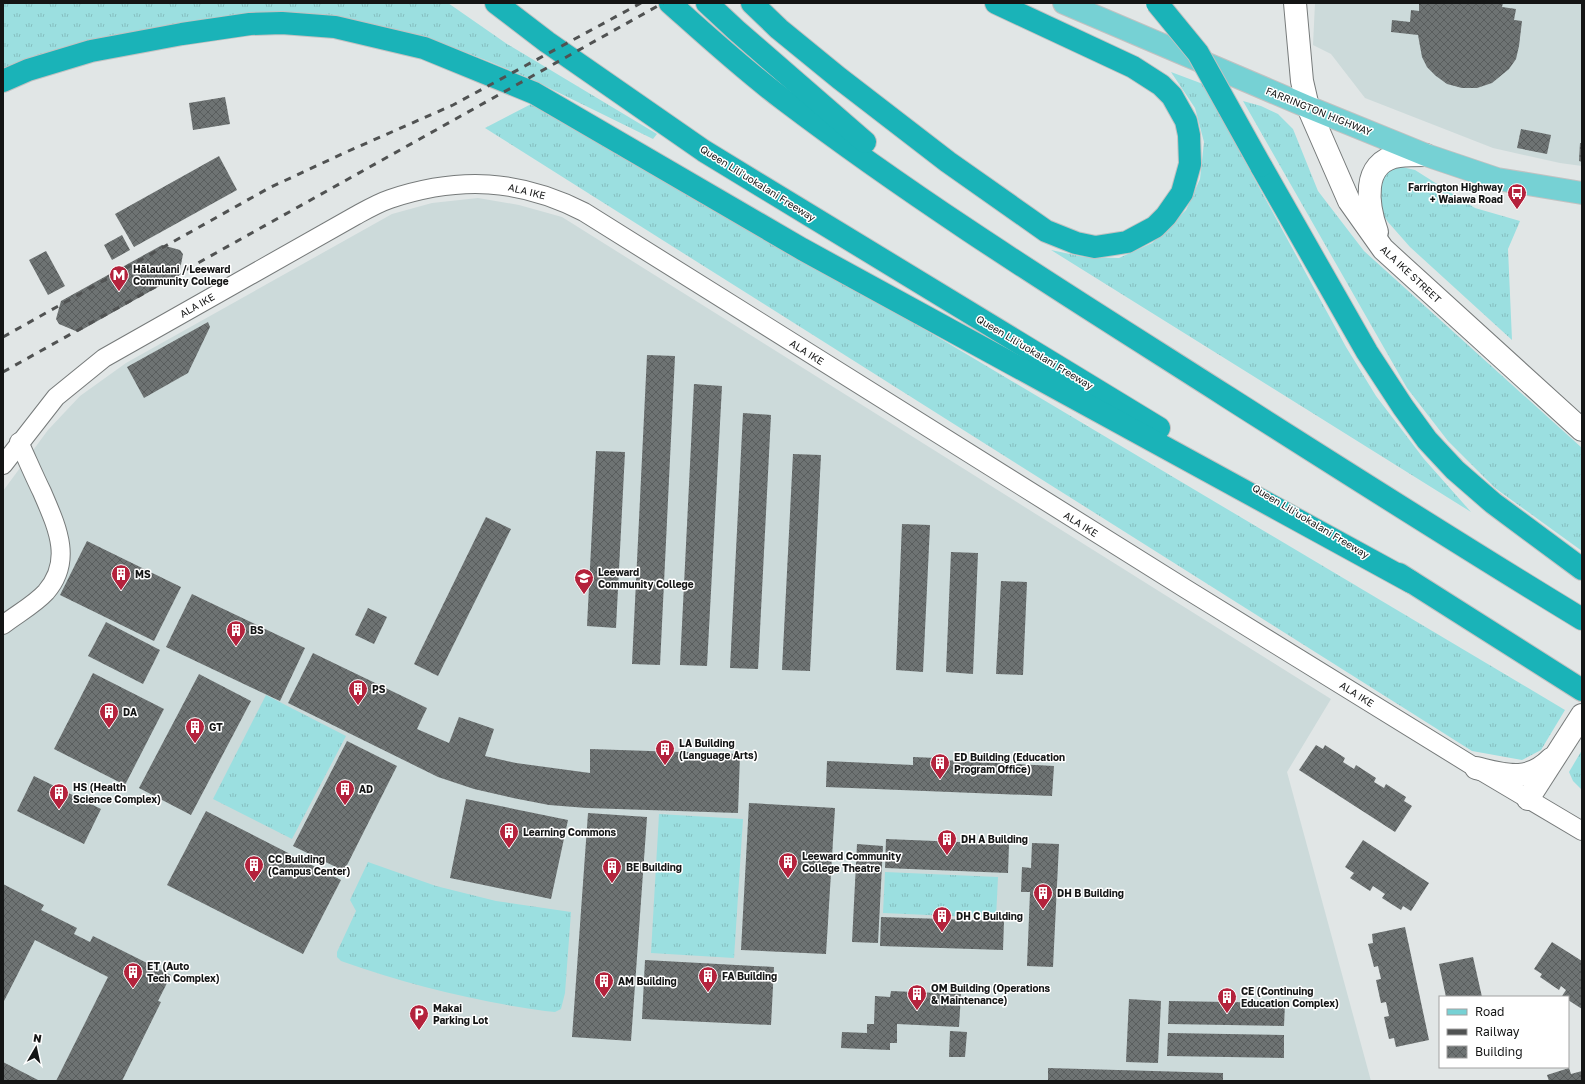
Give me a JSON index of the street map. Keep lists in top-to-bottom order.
{
  "streets": {
    "highway": ["Queen Liliʻuokalani Freeway"],
    "main road": ["FARRINGTON HIGHWAY"],
    "street": ["ALA IKE", "ALA IKE STREET"]
  },
  "crossings": [
    ["FARRINGTON HIGHWAY", "ALA IKE STREET"]
  ],
  "places": {
    "bus stop": ["Farrington Highway + Waiawa Road"],
    "metro station": ["Hālaulani / Leeward Community College"],
    "building": [
      "MS",
      "BS",
      "PS",
      "DA",
      "GT",
      "LA Building (Language Arts)",
      "ED Building (Education Program Office)",
      "AD",
      "HS (Health Science Complex)",
      "Learning Commons",
      "DH A Building",
      "Leeward Community College Theatre",
      "CC Building (Campus Center)",
      "BE Building",
      "DH B Building",
      "DH C Building",
      "ET (Auto Tech Complex)",
      "FA Building",
      "AM Building",
      "OM Building (Operations & Maintenance)",
      "CE (Continuing Education Complex)"
    ],
    "school or university": ["Leeward Community College"],
    "parking": ["Makai Parking Lot"]
  },
  "legend": ["Road", "Railway", "Building"],
  "north": "top"
}
